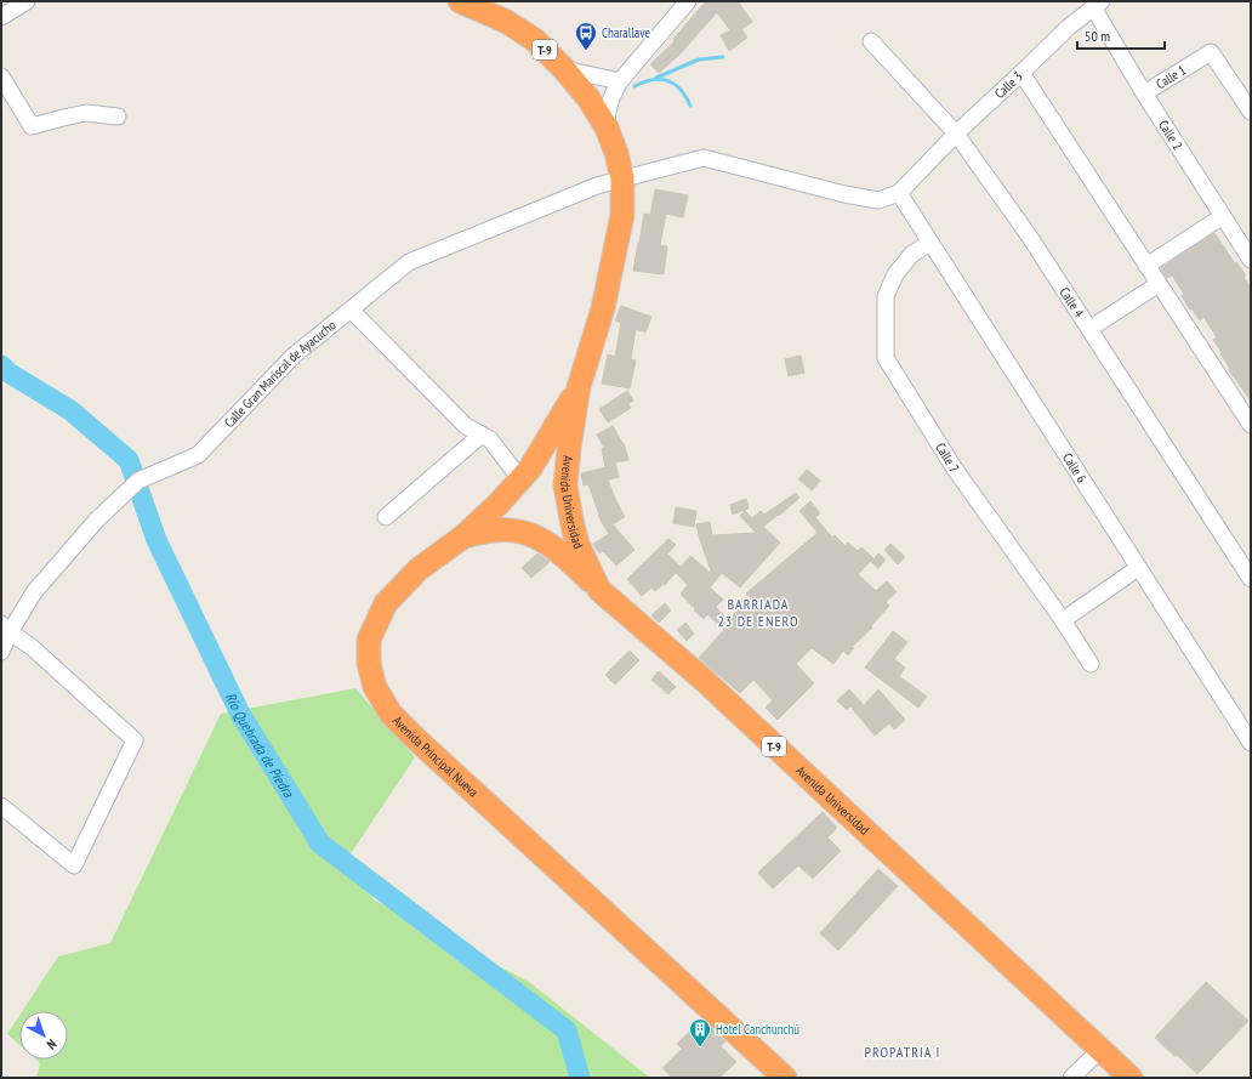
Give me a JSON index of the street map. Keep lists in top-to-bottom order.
{
  "streets": {
    "highway": ["T-9", "Avenida Universidad", "Avenida Principal Nueva"],
    "street": [
      "Calle 1",
      "Calle 3",
      "Calle 2",
      "Calle 4",
      "Calle Gran Mariscal de Ayacucho",
      "Calle 7",
      "Calle 6"
    ]
  },
  "crossings": [
    ["T-9", "Calle 3"],
    ["T-9", "Calle Gran Mariscal de Ayacucho"],
    ["T-9", "Avenida Universidad"],
    ["T-9", "Avenida Principal Nueva"],
    ["Calle 1", "Calle 2"],
    ["Calle 3", "Calle 4"],
    ["Calle 3", "Calle Gran Mariscal de Ayacucho"],
    ["Calle 3", "Calle 6"],
    ["Calle 7", "Calle 6"],
    ["Avenida Universidad", "Avenida Principal Nueva"]
  ],
  "districts": ["BARRIADA 23 DE ENERO", "PROPATRIA I"],
  "water": ["Río Quebrada de Piedra"],
  "places": {
    "bus stop": ["Charallave"],
    "building": ["Hotel Canchunchú"]
  },
  "scale_bar": "50 m",
  "north": "bottom right"
}
